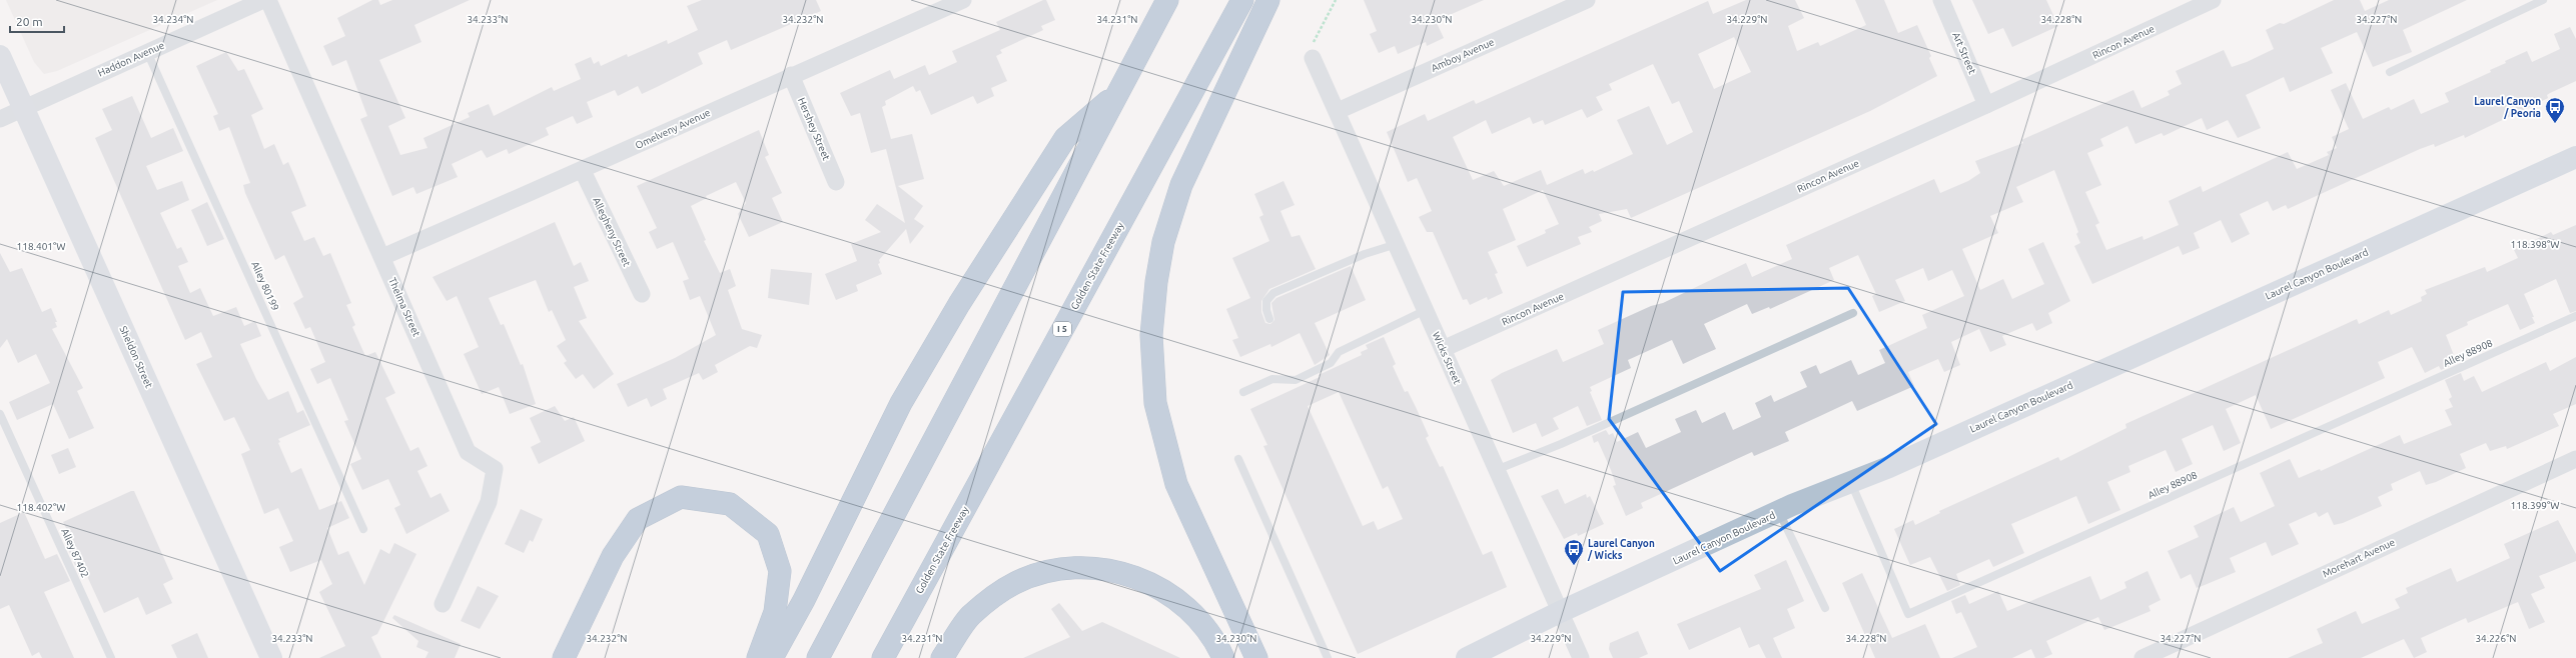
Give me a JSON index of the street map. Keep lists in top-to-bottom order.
{
  "streets": {
    "highway": ["Golden State Freeway", "I 5"],
    "main road": ["Laurel Canyon Boulevard", "Sheldon Street"],
    "street": [
      "Rincon Avenue",
      "Art Street",
      "Amboy Avenue",
      "Haddon Avenue",
      "Omelveny Avenue",
      "Hershey Street",
      "Allegheny Street",
      "Thelma Street",
      "Wicks Street",
      "Morehart Avenue"
    ],
    "lane": ["Alley 80199", "Alley 88908", "Alley 87402"]
  },
  "crossings": [
    ["Rincon Avenue", "Art Street"],
    ["Rincon Avenue", "Wicks Street"],
    ["Amboy Avenue", "Wicks Street"],
    ["Haddon Avenue", "Alley 80199"],
    ["Haddon Avenue", "Sheldon Street"],
    ["Omelveny Avenue", "Hershey Street"],
    ["Omelveny Avenue", "Allegheny Street"],
    ["Omelveny Avenue", "Thelma Street"],
    ["Laurel Canyon Boulevard", "Alley 88908"],
    ["Laurel Canyon Boulevard", "Wicks Street"]
  ],
  "places": {
    "bus stop": ["Laurel Canyon / Peoria", "Laurel Canyon / Wicks"]
  },
  "scale_bar": "20 m",
  "coordinates": [
    "34.234°N",
    "34.233°N",
    "34.232°N",
    "34.231°N",
    "34.230°N",
    "34.229°N",
    "34.228°N",
    "34.227°N",
    "118.398°W",
    "118.401°W",
    "118.399°W",
    "118.402°W",
    "34.226°N"
  ]
}
